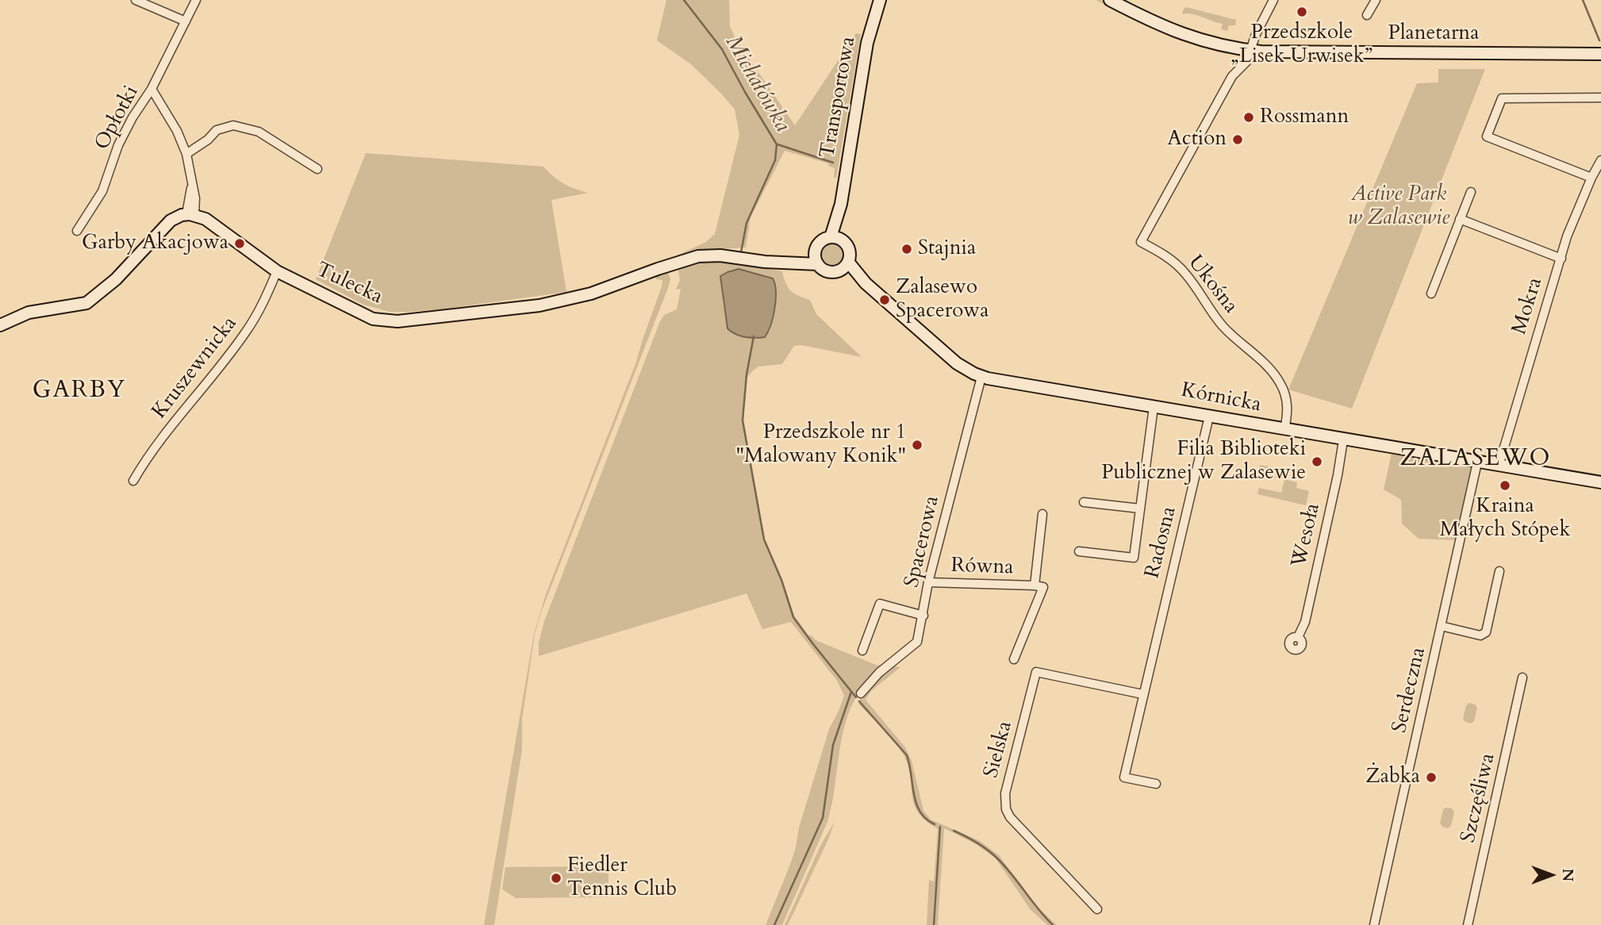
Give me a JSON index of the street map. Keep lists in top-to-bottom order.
{
  "streets": {
    "street": [
      "Planetarna",
      "Transportowa",
      "Opłotki",
      "Tulecka",
      "Ukośna",
      "Mokra",
      "Kruszewnicka",
      "Kórnicka",
      "Wesoła",
      "Spacerowa",
      "Radosna",
      "Równa",
      "Serdeczna",
      "Sielska",
      "Szczęśliwa"
    ]
  },
  "crossings": [
    ["Planetarna", "Ukośna"],
    ["Transportowa", "Kórnicka"],
    ["Tulecka", "Kruszewnicka"],
    ["Ukośna", "Kórnicka"],
    ["Mokra", "Kórnicka"],
    ["Kórnicka", "Wesoła"],
    ["Kórnicka", "Spacerowa"],
    ["Kórnicka", "Radosna"],
    ["Kórnicka", "Serdeczna"],
    ["Spacerowa", "Równa"],
    ["Radosna", "Sielska"]
  ],
  "districts": ["GARBY", "ZALASEWO"],
  "water": ["Michałówka"],
  "parks": ["Active Park w Zalasewie"],
  "places": [
    "Przedszkole „Lisek Urwisek”",
    "Rossmann",
    "Action",
    "Garby Akacjowa",
    "Stajnia",
    "Zalasewo Spacerowa",
    "Przedszkole nr 1 \"Malowany Konik\"",
    "Filia Biblioteki Publicznej w Zalasewie",
    "Kraina Małych Stópek",
    "Żabka",
    "Fiedler Tennis Club"
  ],
  "north": "right"
}
